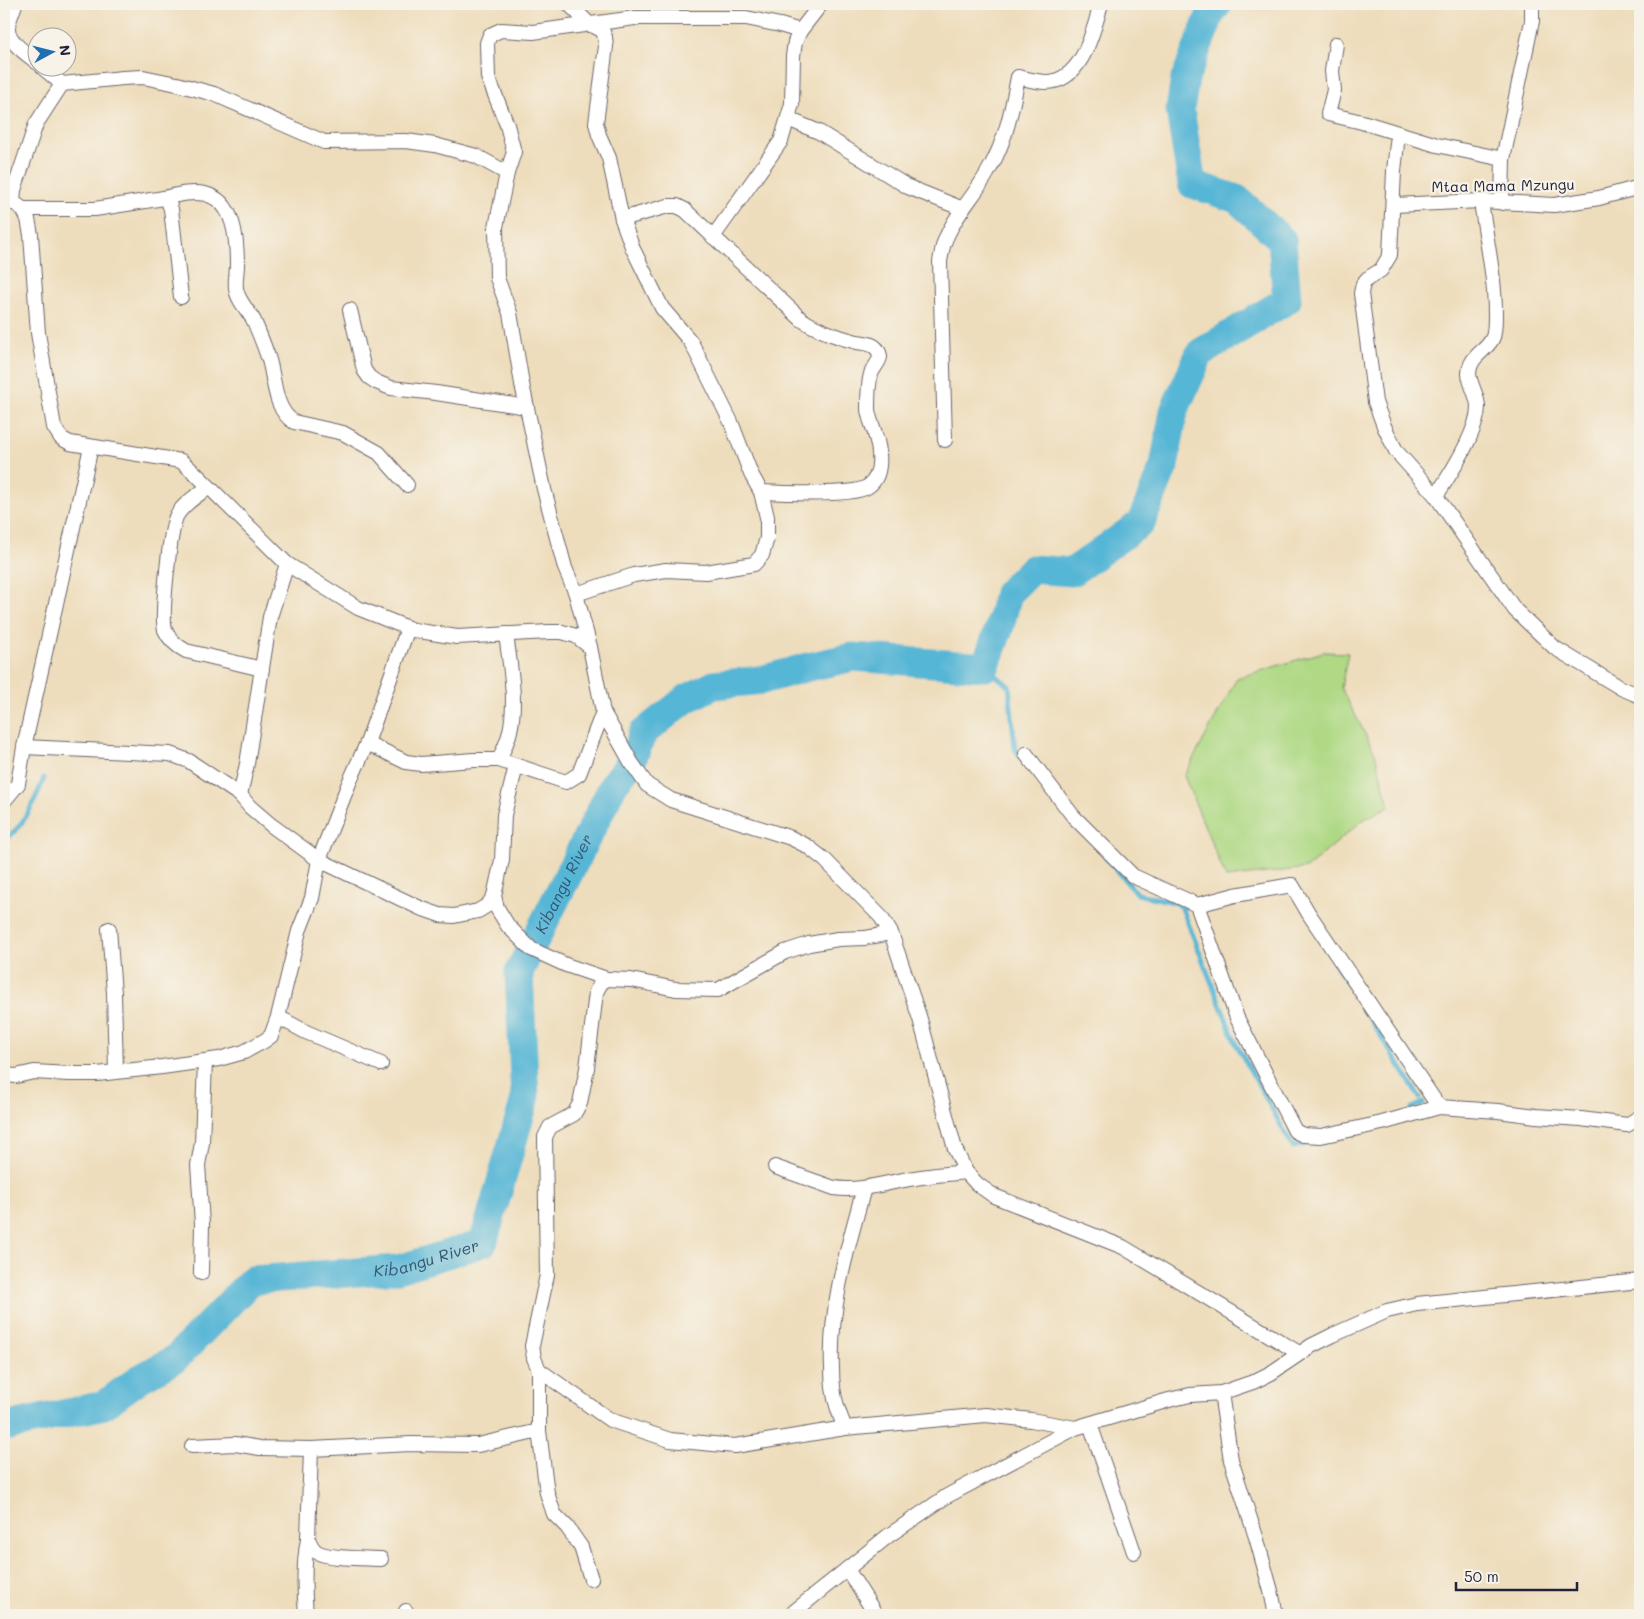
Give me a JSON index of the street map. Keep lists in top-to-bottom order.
{
  "streets": {
    "street": ["Mtaa Mama Mzungu"]
  },
  "water": ["Kibangu River"],
  "scale_bar": "50 m",
  "north": "right"
}
